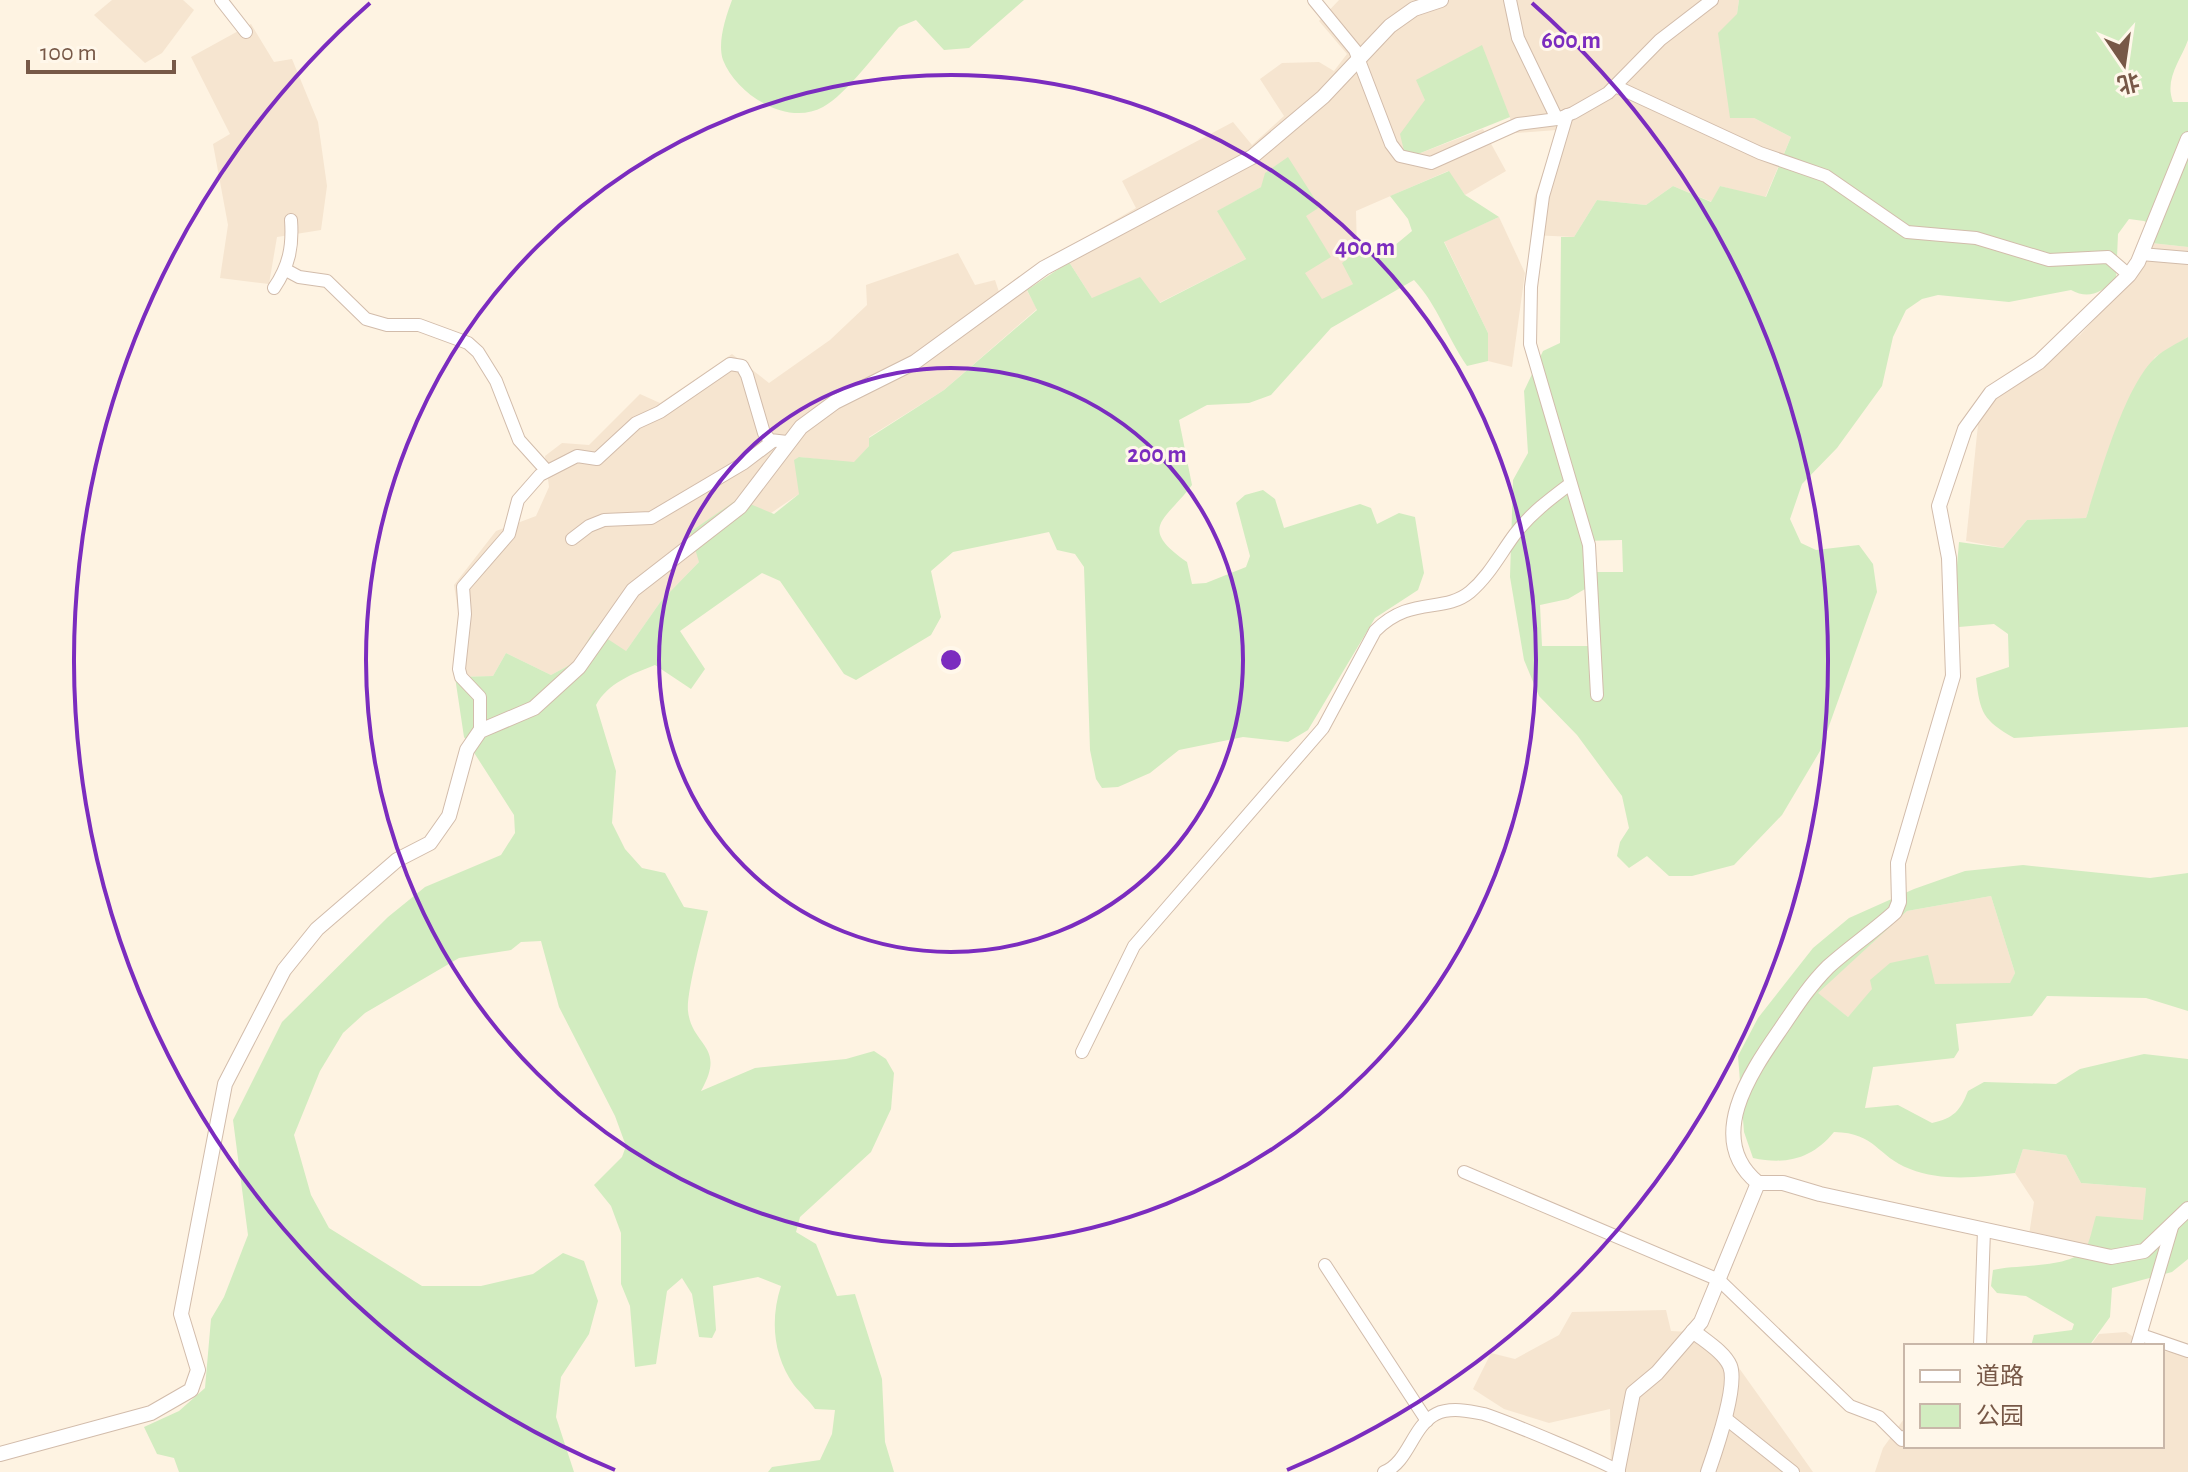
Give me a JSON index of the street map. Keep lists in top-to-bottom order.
{
  "legend": ["道路", "公园"],
  "scale_bar": "100 m",
  "north": "bottom",
  "rings": ["600 m", "400 m", "200 m"]
}
